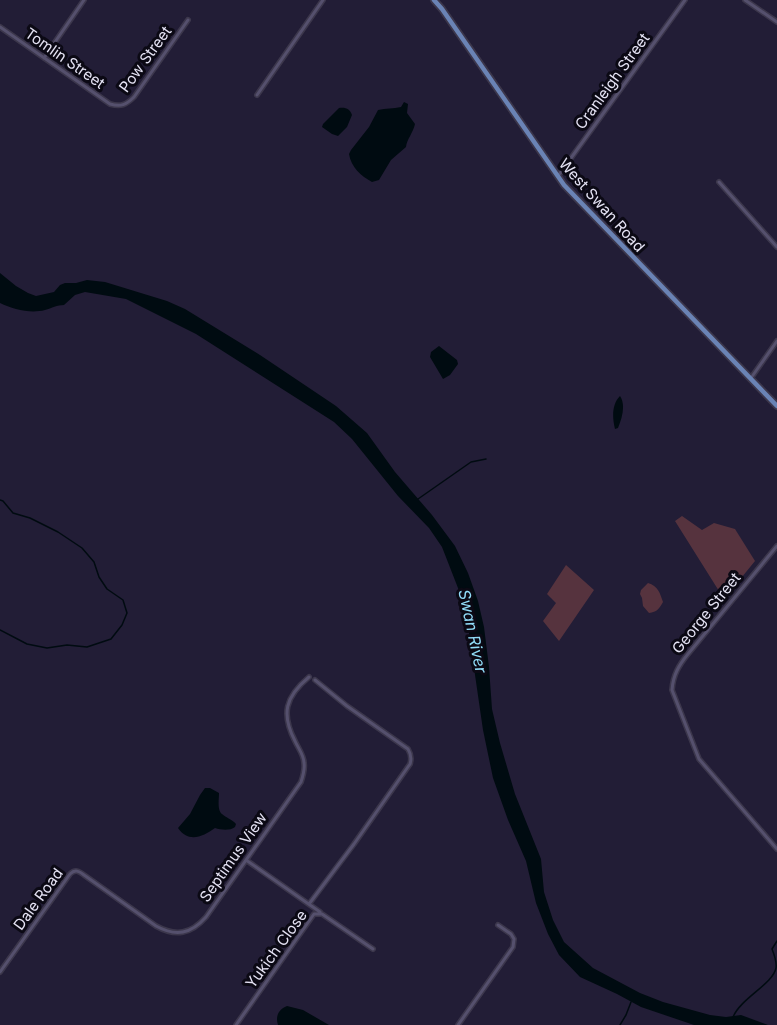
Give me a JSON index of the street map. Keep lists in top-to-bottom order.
{
  "streets": {
    "main road": ["West Swan Road"],
    "street": [
      "Tomlin Street",
      "Pow Street",
      "Cranleigh Street",
      "George Street",
      "Septimus View",
      "Dale Road",
      "Yukich Close"
    ]
  },
  "crossings": [
    ["Tomlin Street", "Pow Street"],
    ["Cranleigh Street", "West Swan Road"],
    ["Septimus View", "Dale Road"]
  ],
  "water": ["Swan River"]
}
